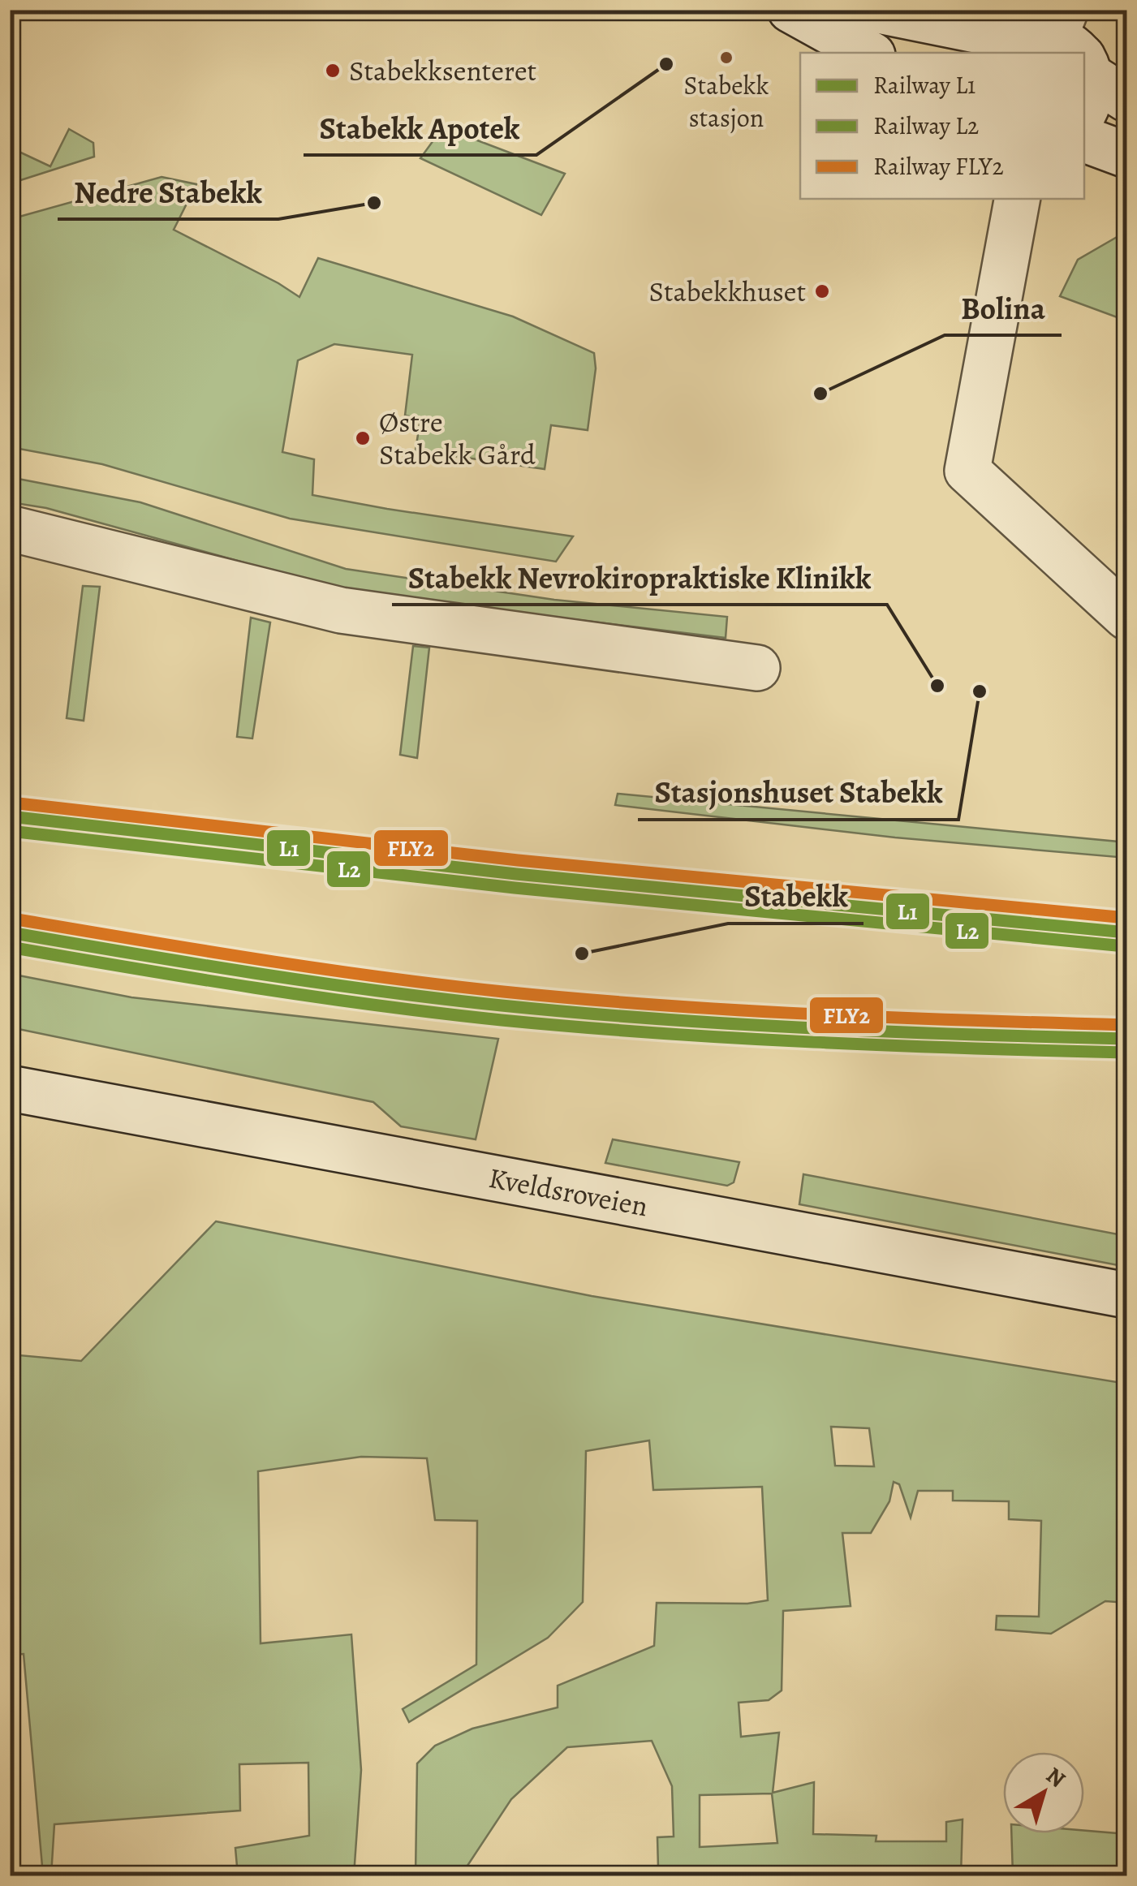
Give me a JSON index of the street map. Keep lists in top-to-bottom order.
{
  "streets": {
    "main road": ["Kveldsroveien"]
  },
  "places": [
    "Stabekk stasjon",
    "Stabekk Apotek",
    "Stabekksenteret",
    "Nedre Stabekk",
    "Stabekkhuset",
    "Bolina",
    "Østre Stabekk Gård",
    "Stabekk Nevrokiropraktiske Klinikk",
    "Stasjonshuset Stabekk",
    "Stabekk"
  ],
  "lines": ["rail line FLY2", "rail line L1", "rail line L2"],
  "legend": ["Railway L1", "Railway L2", "Railway FLY2"],
  "north": "top right"
}
